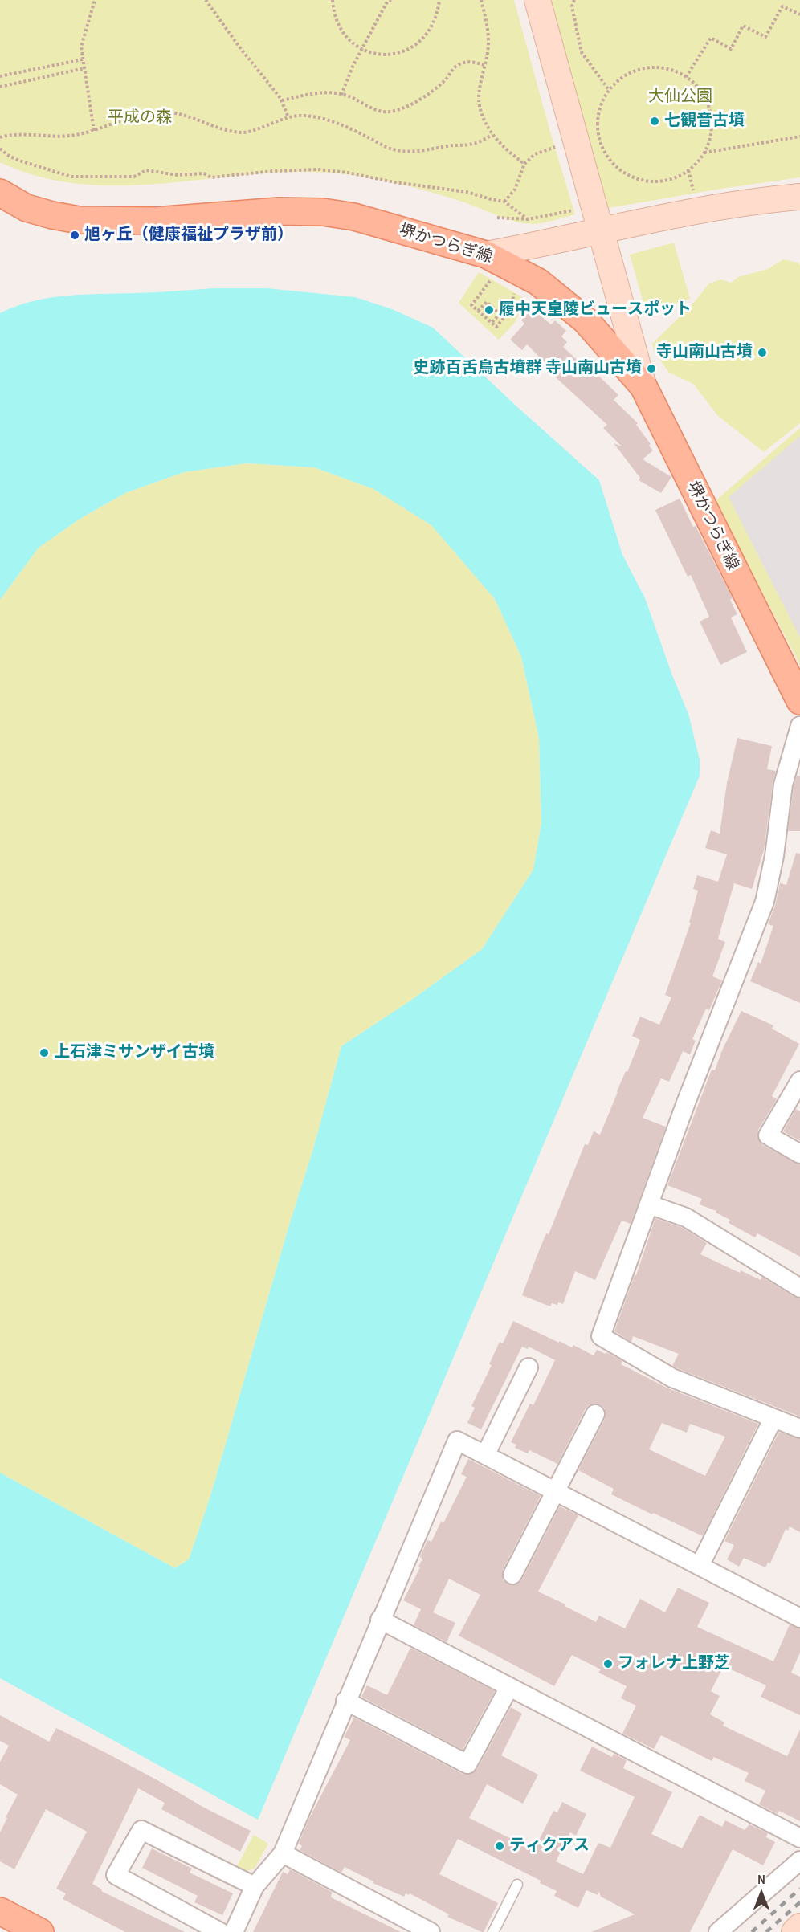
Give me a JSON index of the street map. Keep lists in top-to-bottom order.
{
  "streets": {
    "main road": ["堺かつらぎ線"]
  },
  "parks": ["大仙公園", "平成の森"],
  "places": [
    "七観音古墳",
    "旭ヶ丘（健康福祉プラザ前）",
    "履中天皇陵ビュースポット",
    "寺山南山古墳",
    "史跡百舌鳥古墳群 寺山南山古墳",
    "上石津ミサンザイ古墳",
    "フォレナ上野芝",
    "ティクアス"
  ],
  "north": "top"
}
